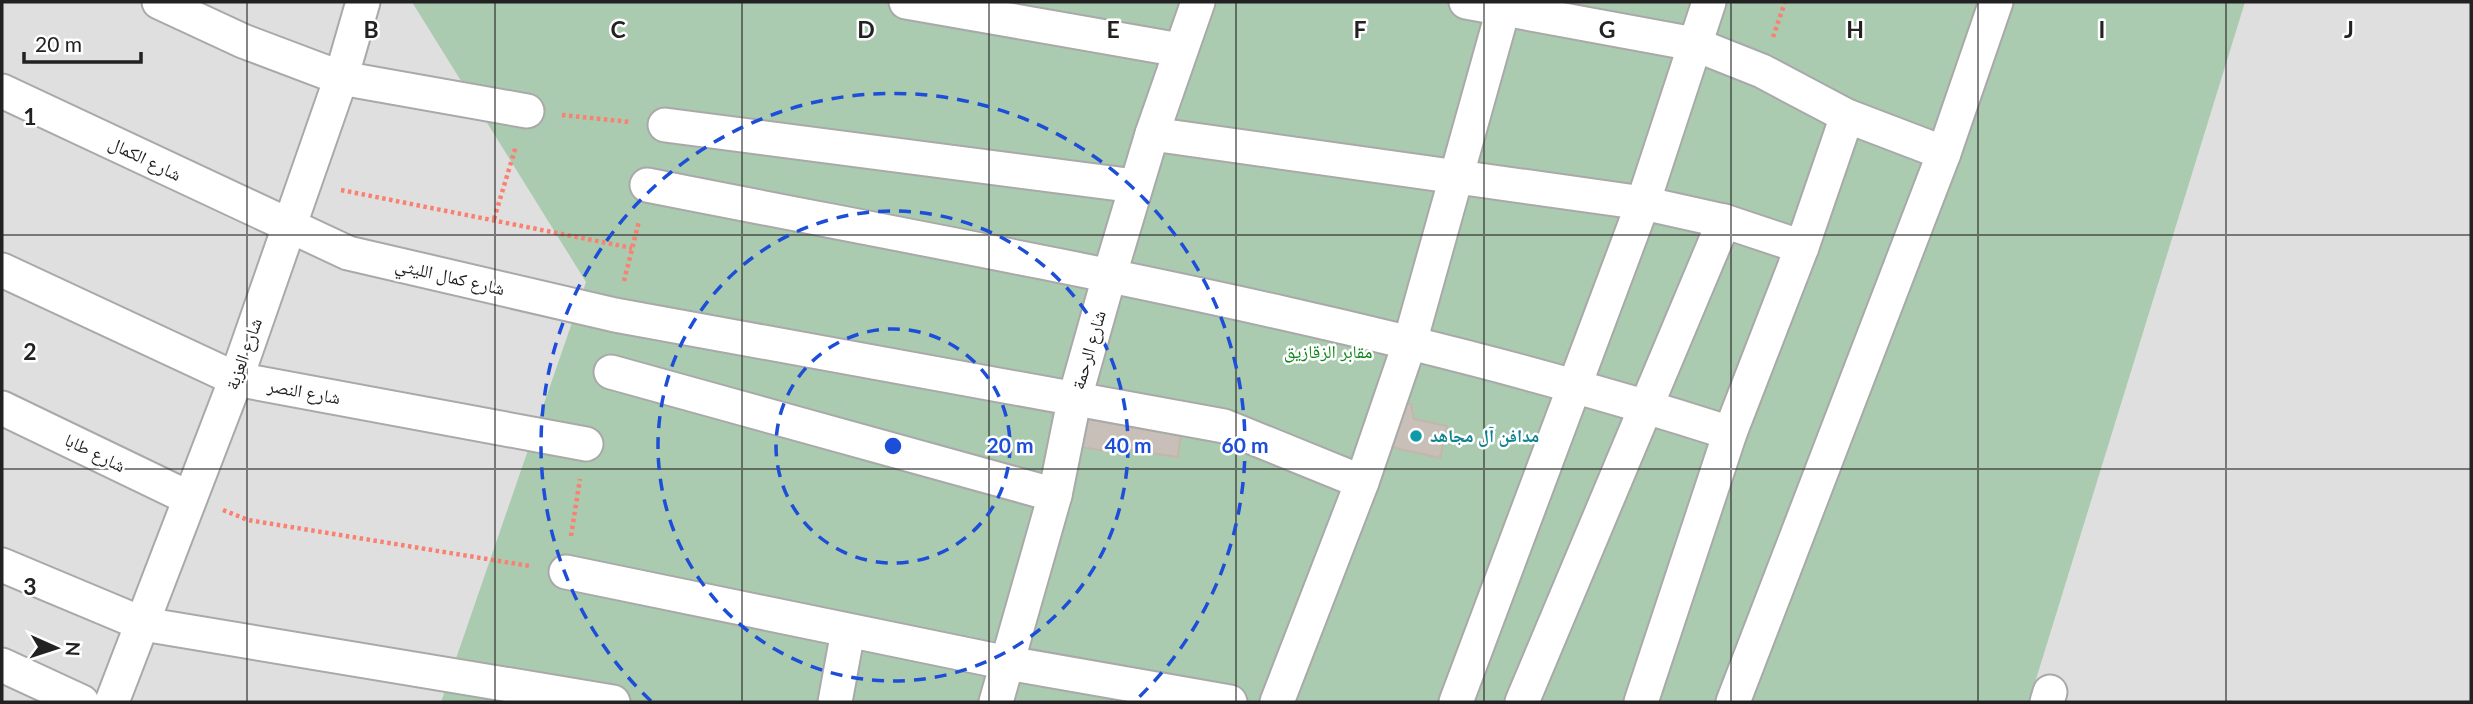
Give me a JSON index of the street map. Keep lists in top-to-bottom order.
{
  "streets": {
    "street": [
      "شارع الكمال",
      "شارع كمال الليثي",
      "شارع الرحمة",
      "شارع العزبة",
      "شارع النصر",
      "شارع طابا"
    ]
  },
  "crossings": [
    ["شارع الكمال", "شارع كمال الليثي"],
    ["شارع الكمال", "شارع العزبة"],
    ["شارع كمال الليثي", "شارع الرحمة"],
    ["شارع كمال الليثي", "شارع العزبة"],
    ["شارع العزبة", "شارع النصر"],
    ["شارع العزبة", "شارع طابا"]
  ],
  "parks": ["مقابر الزقازيق"],
  "places": ["مدافن آل مجاهد"],
  "scale_bar": "20 m",
  "north": "right",
  "grid": {
    "columns": [
      "B",
      "C",
      "D",
      "E",
      "F",
      "G",
      "H",
      "I",
      "J"
    ],
    "rows": ["1", "2", "3"]
  },
  "rings": ["20 m", "40 m", "60 m"]
}
